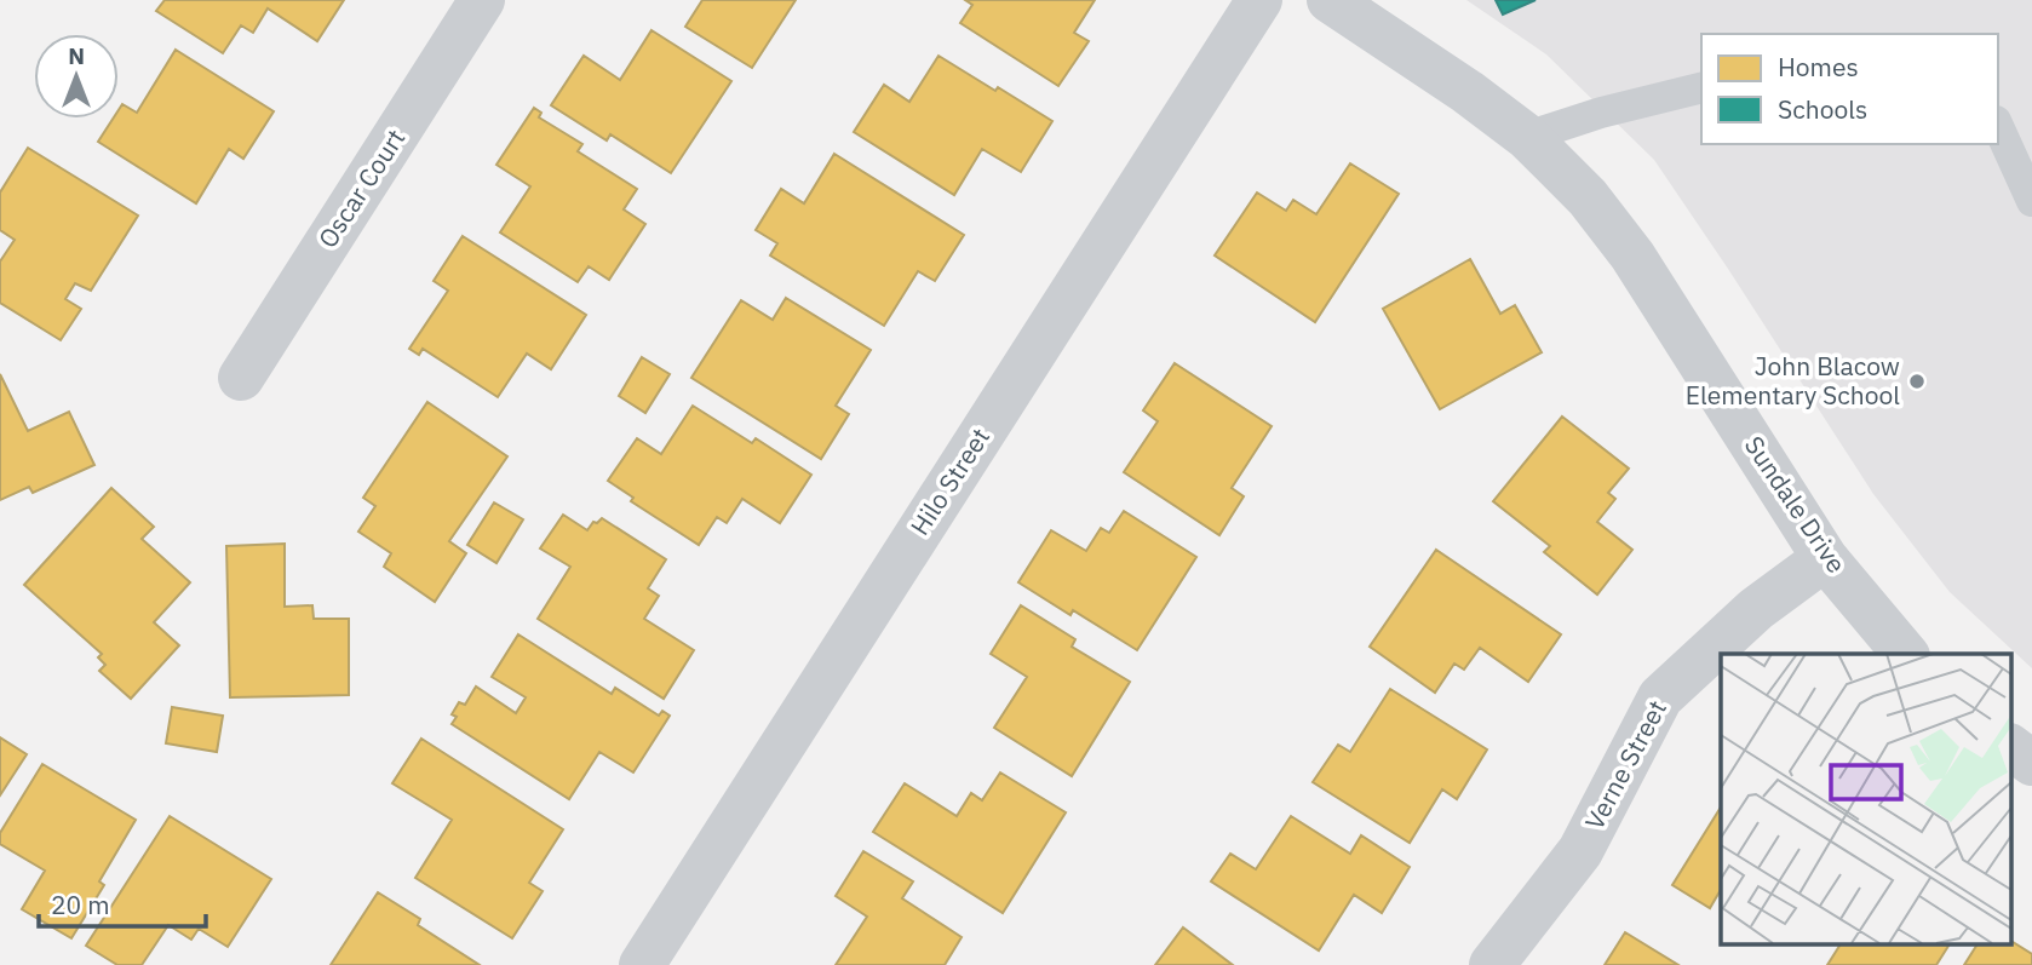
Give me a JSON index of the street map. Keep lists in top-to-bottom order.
{
  "streets": {
    "street": [
      "Oscar Court",
      "Hilo Street",
      "Sundale Drive",
      "Verne Street"
    ]
  },
  "crossings": [
    ["Sundale Drive", "Verne Street"]
  ],
  "places": ["John Blacow Elementary School"],
  "legend": ["Homes", "Schools"],
  "scale_bar": "20 m",
  "north": "top"
}
